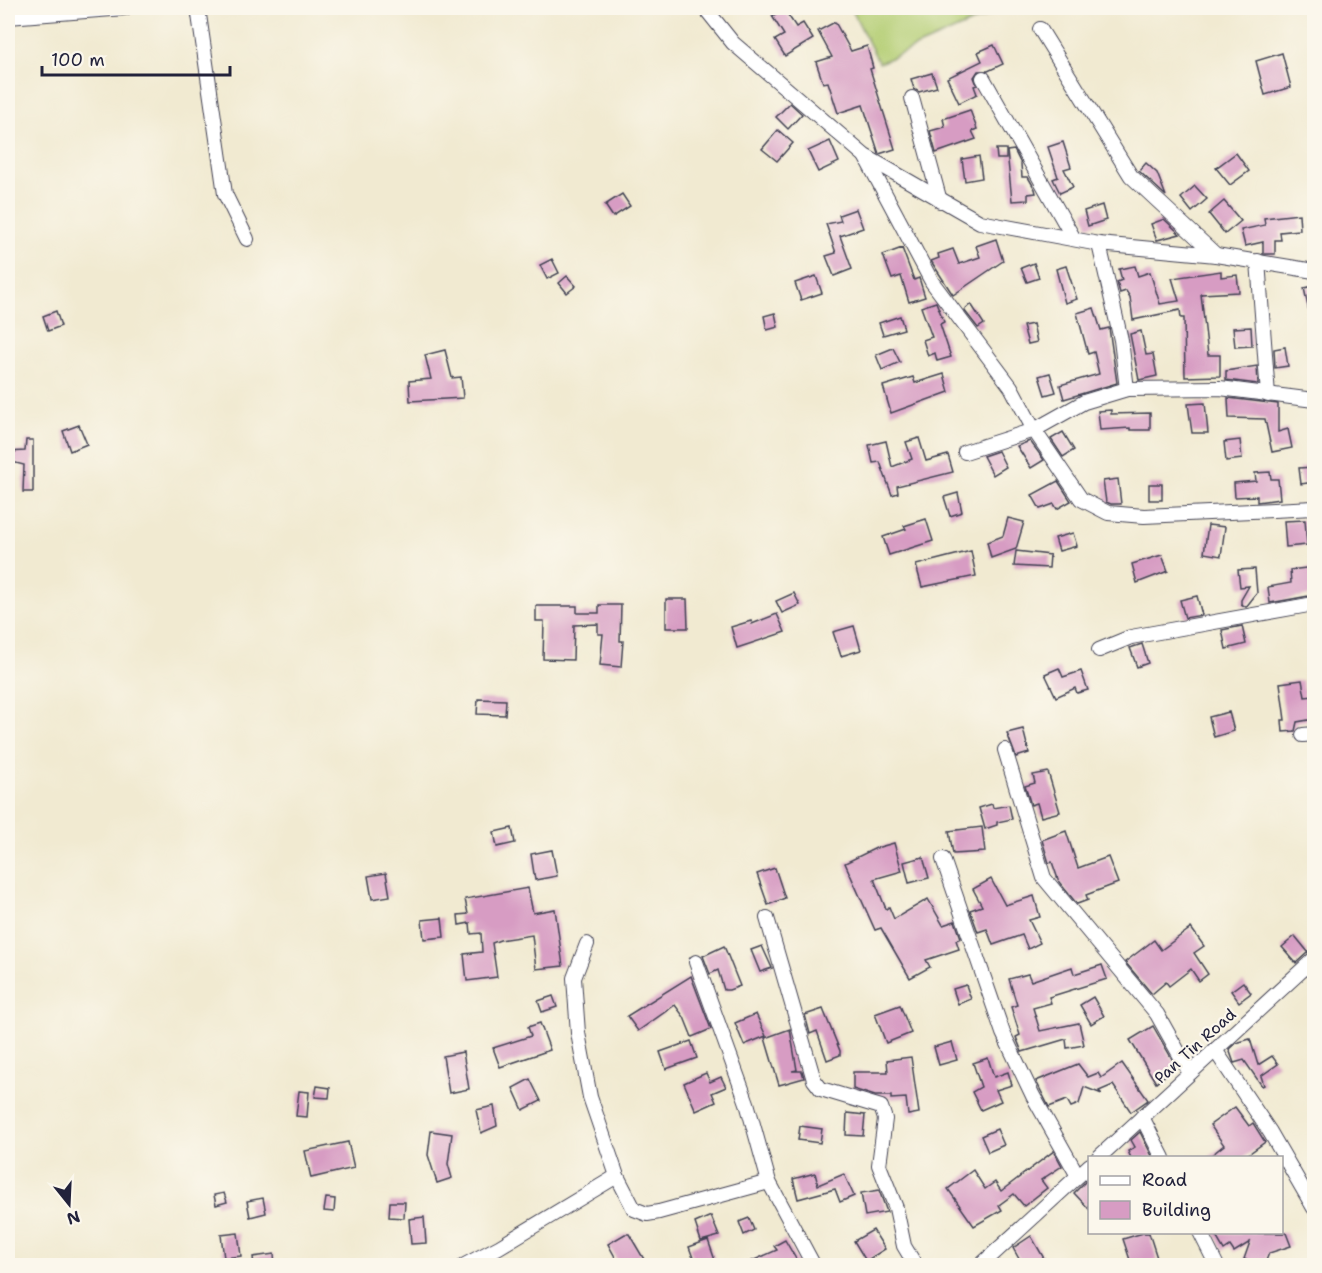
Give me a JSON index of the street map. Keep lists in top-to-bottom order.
{
  "streets": {
    "street": ["Pan Tin Road"]
  },
  "legend": ["Road", "Building"],
  "scale_bar": "100 m",
  "north": "bottom"
}
